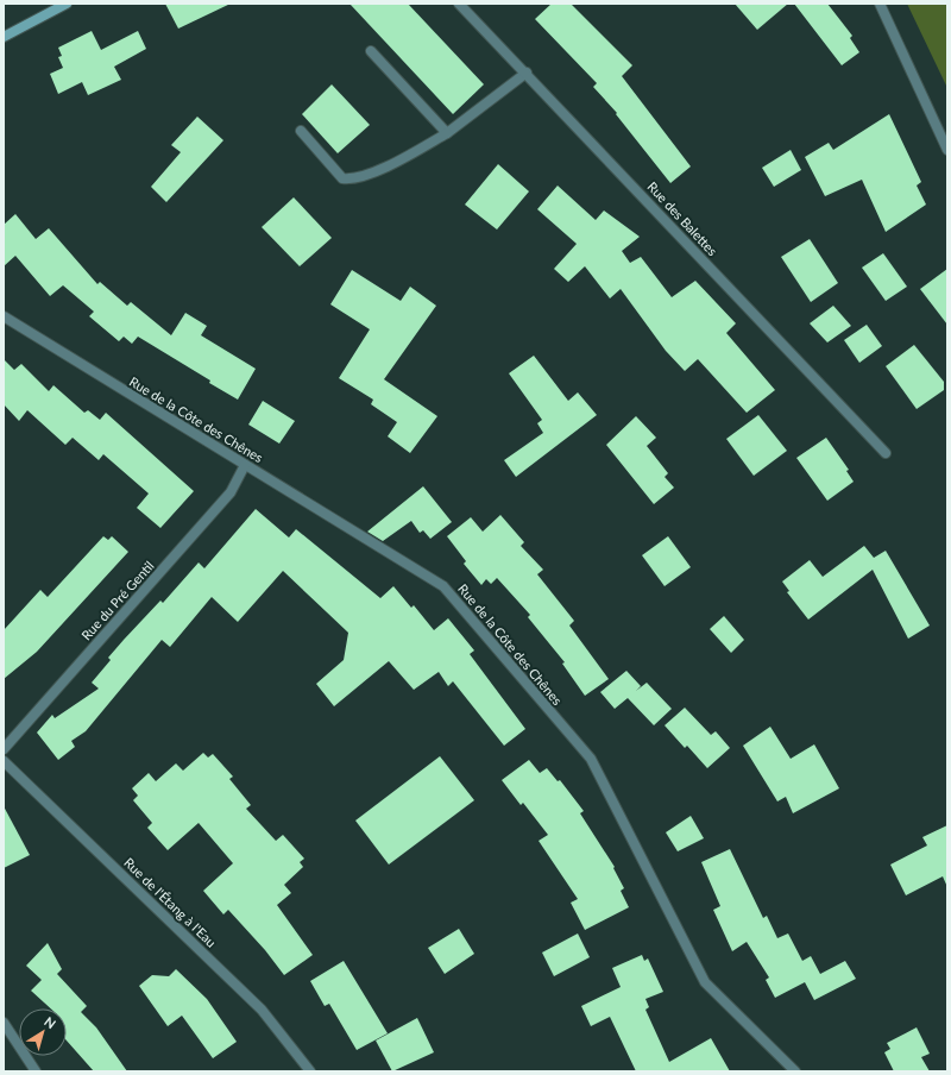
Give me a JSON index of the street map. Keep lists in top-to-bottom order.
{
  "streets": {
    "street": [
      "Rue des Balettes",
      "Rue de la Côte des Chênes",
      "Rue du Pré Gentil",
      "Rue de l'Étang à l'Eau"
    ]
  },
  "crossings": [
    ["Rue de la Côte des Chênes", "Rue du Pré Gentil"]
  ],
  "north": "top right"
}
